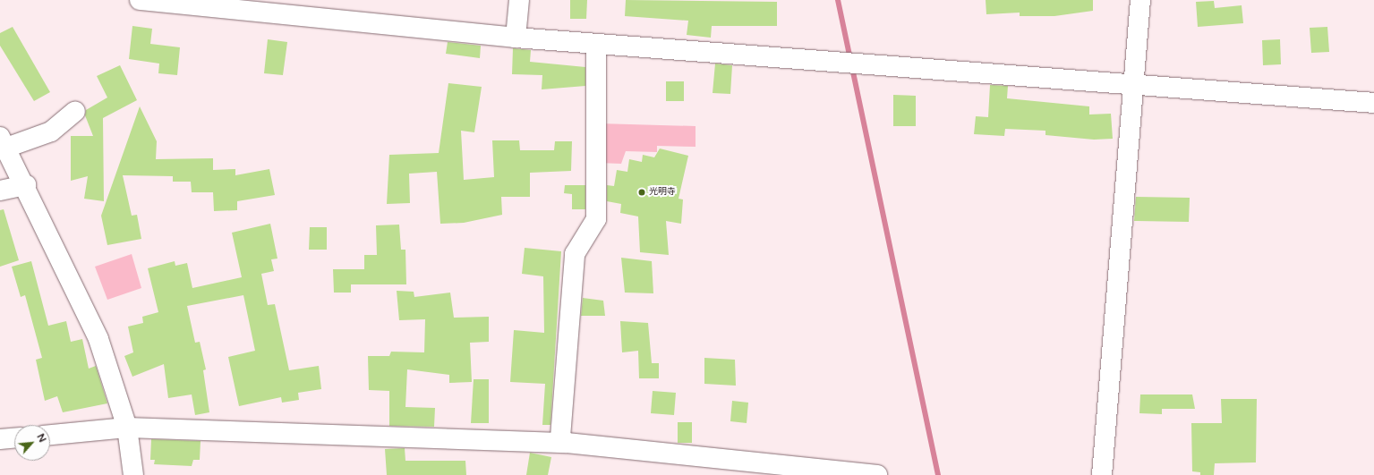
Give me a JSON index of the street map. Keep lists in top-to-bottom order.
{
  "places": ["光明寺"],
  "north": "top right"
}
